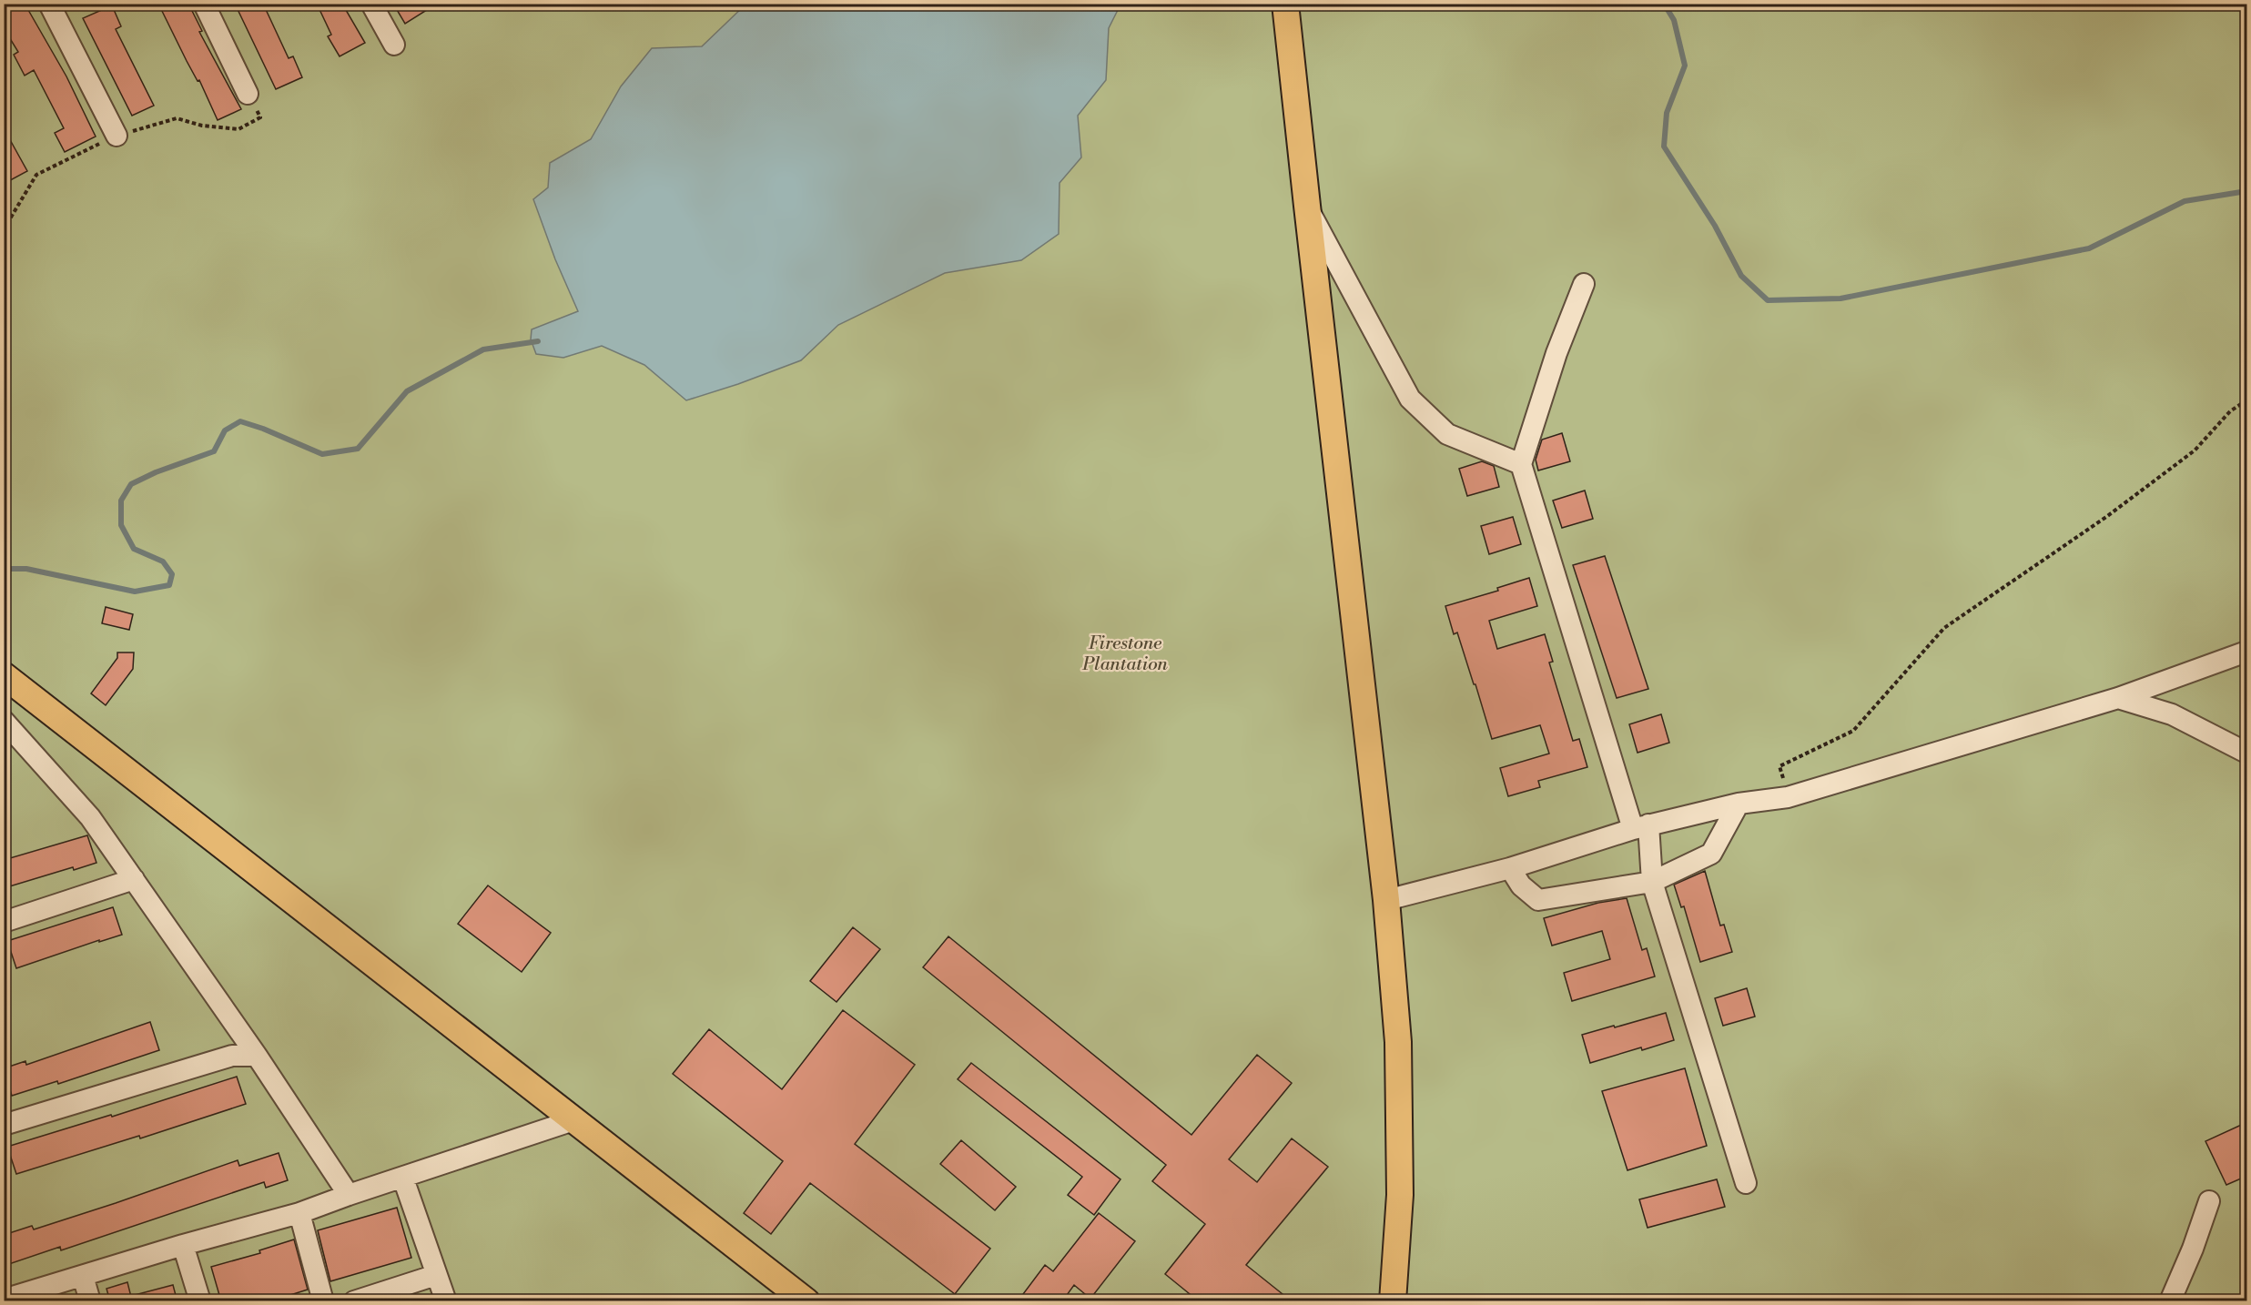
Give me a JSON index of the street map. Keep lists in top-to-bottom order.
{
  "parks": ["Firestone Plantation"]
}
